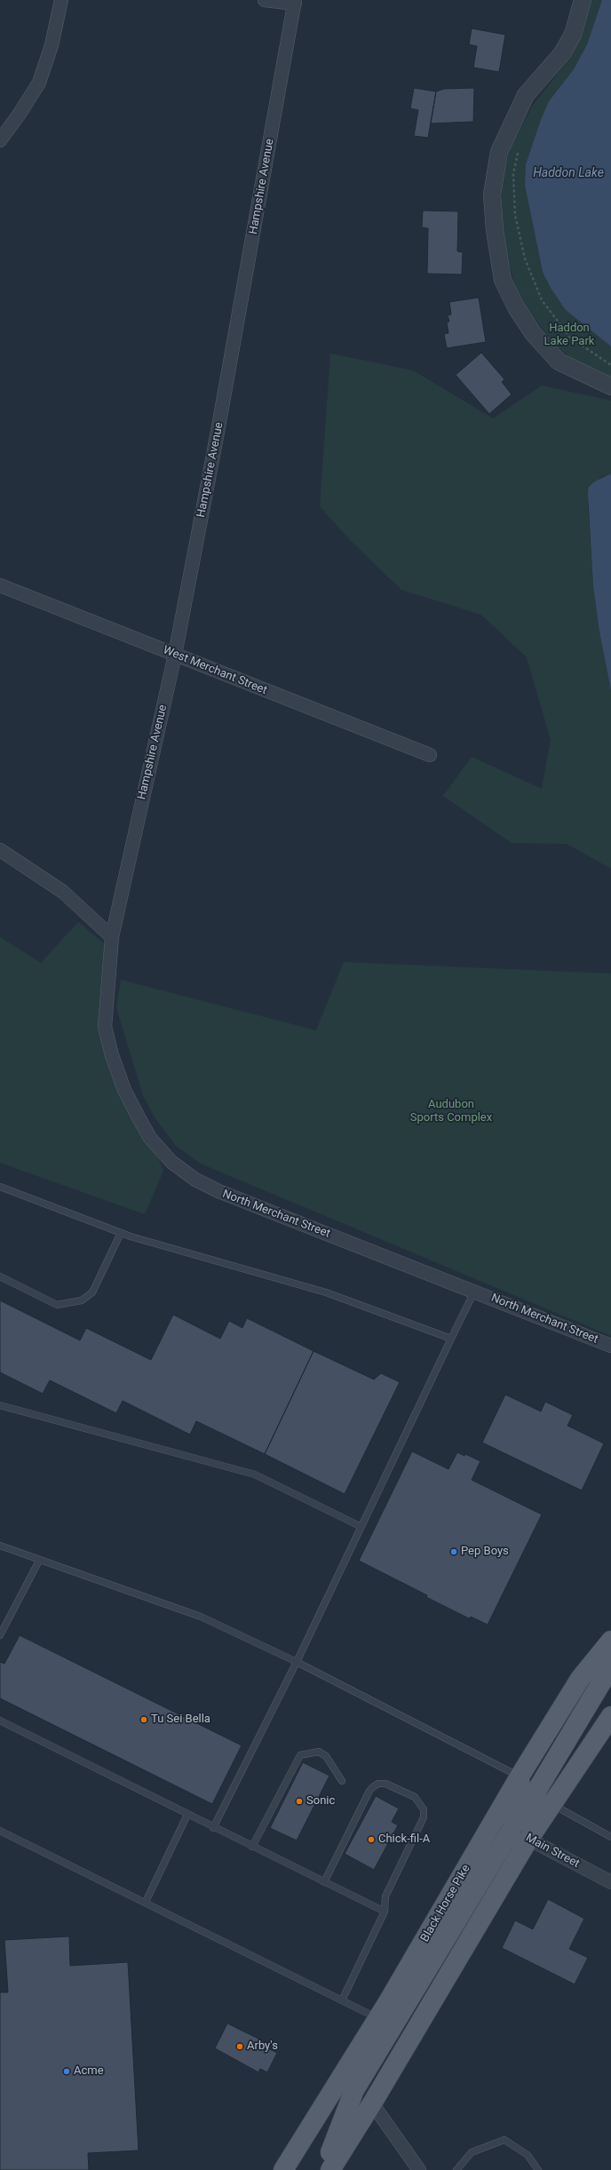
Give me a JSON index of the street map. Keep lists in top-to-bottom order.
{
  "streets": {
    "main road": ["Black Horse Pike"],
    "street": [
      "Hampshire Avenue",
      "West Merchant Street",
      "North Merchant Street",
      "Main Street"
    ]
  },
  "crossings": [
    ["Hampshire Avenue", "West Merchant Street"],
    ["Hampshire Avenue", "North Merchant Street"],
    ["Main Street", "Black Horse Pike"]
  ],
  "water": ["Haddon Lake"],
  "parks": ["Haddon Lake Park", "Audubon Sports Complex"],
  "places": [
    "Pep Boys",
    "Tu Sei Bella",
    "Sonic",
    "Chick-fil-A",
    "Arby's",
    "Acme"
  ]
}
